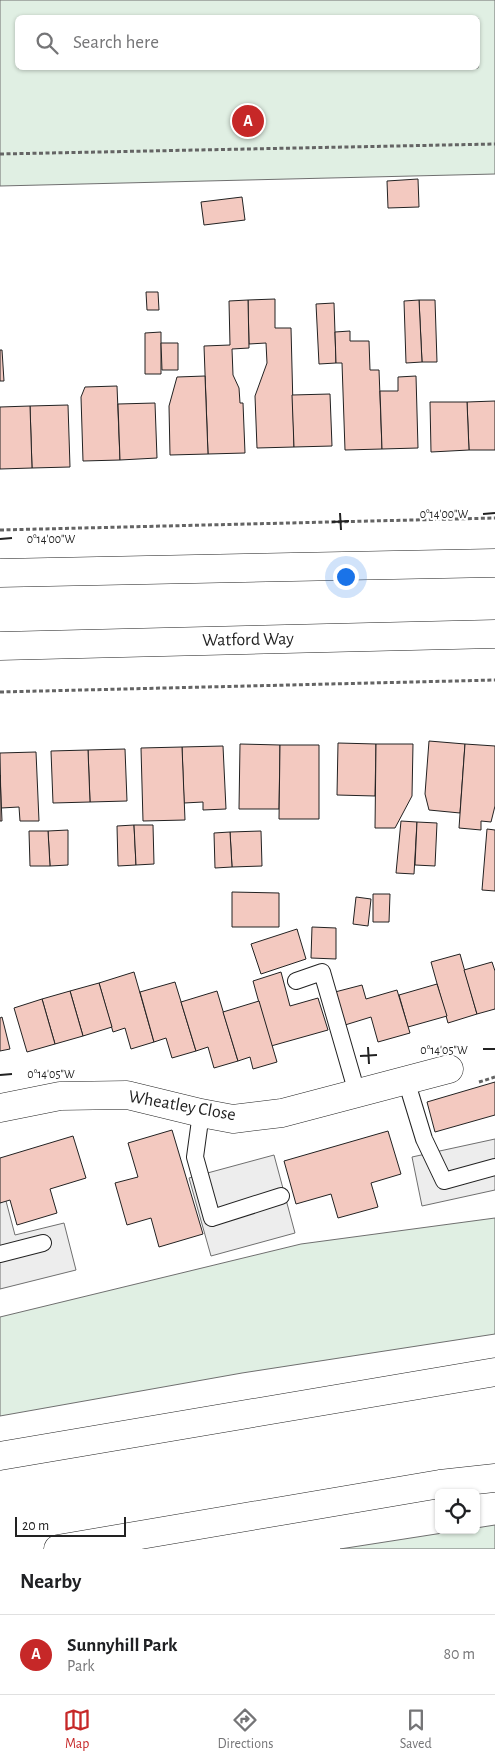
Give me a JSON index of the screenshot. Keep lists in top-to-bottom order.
{
  "streets": {
    "main road": ["Watford Way", "Wheatley Close"]
  },
  "scale_bar": "20 m",
  "page": {
    "search": "Search here",
    "pins": "A",
    "scale": "20 m",
    "heading": "Nearby",
    "list": [
      {
        "mark": "A",
        "name": "Sunnyhill Park",
        "note": "Park",
        "value": "80 m"
      }
    ],
    "nav": ["Map", "Directions", "Saved"]
  },
  "coordinates": ["0°14'00\"W", "0°14'05\"W"]
}
